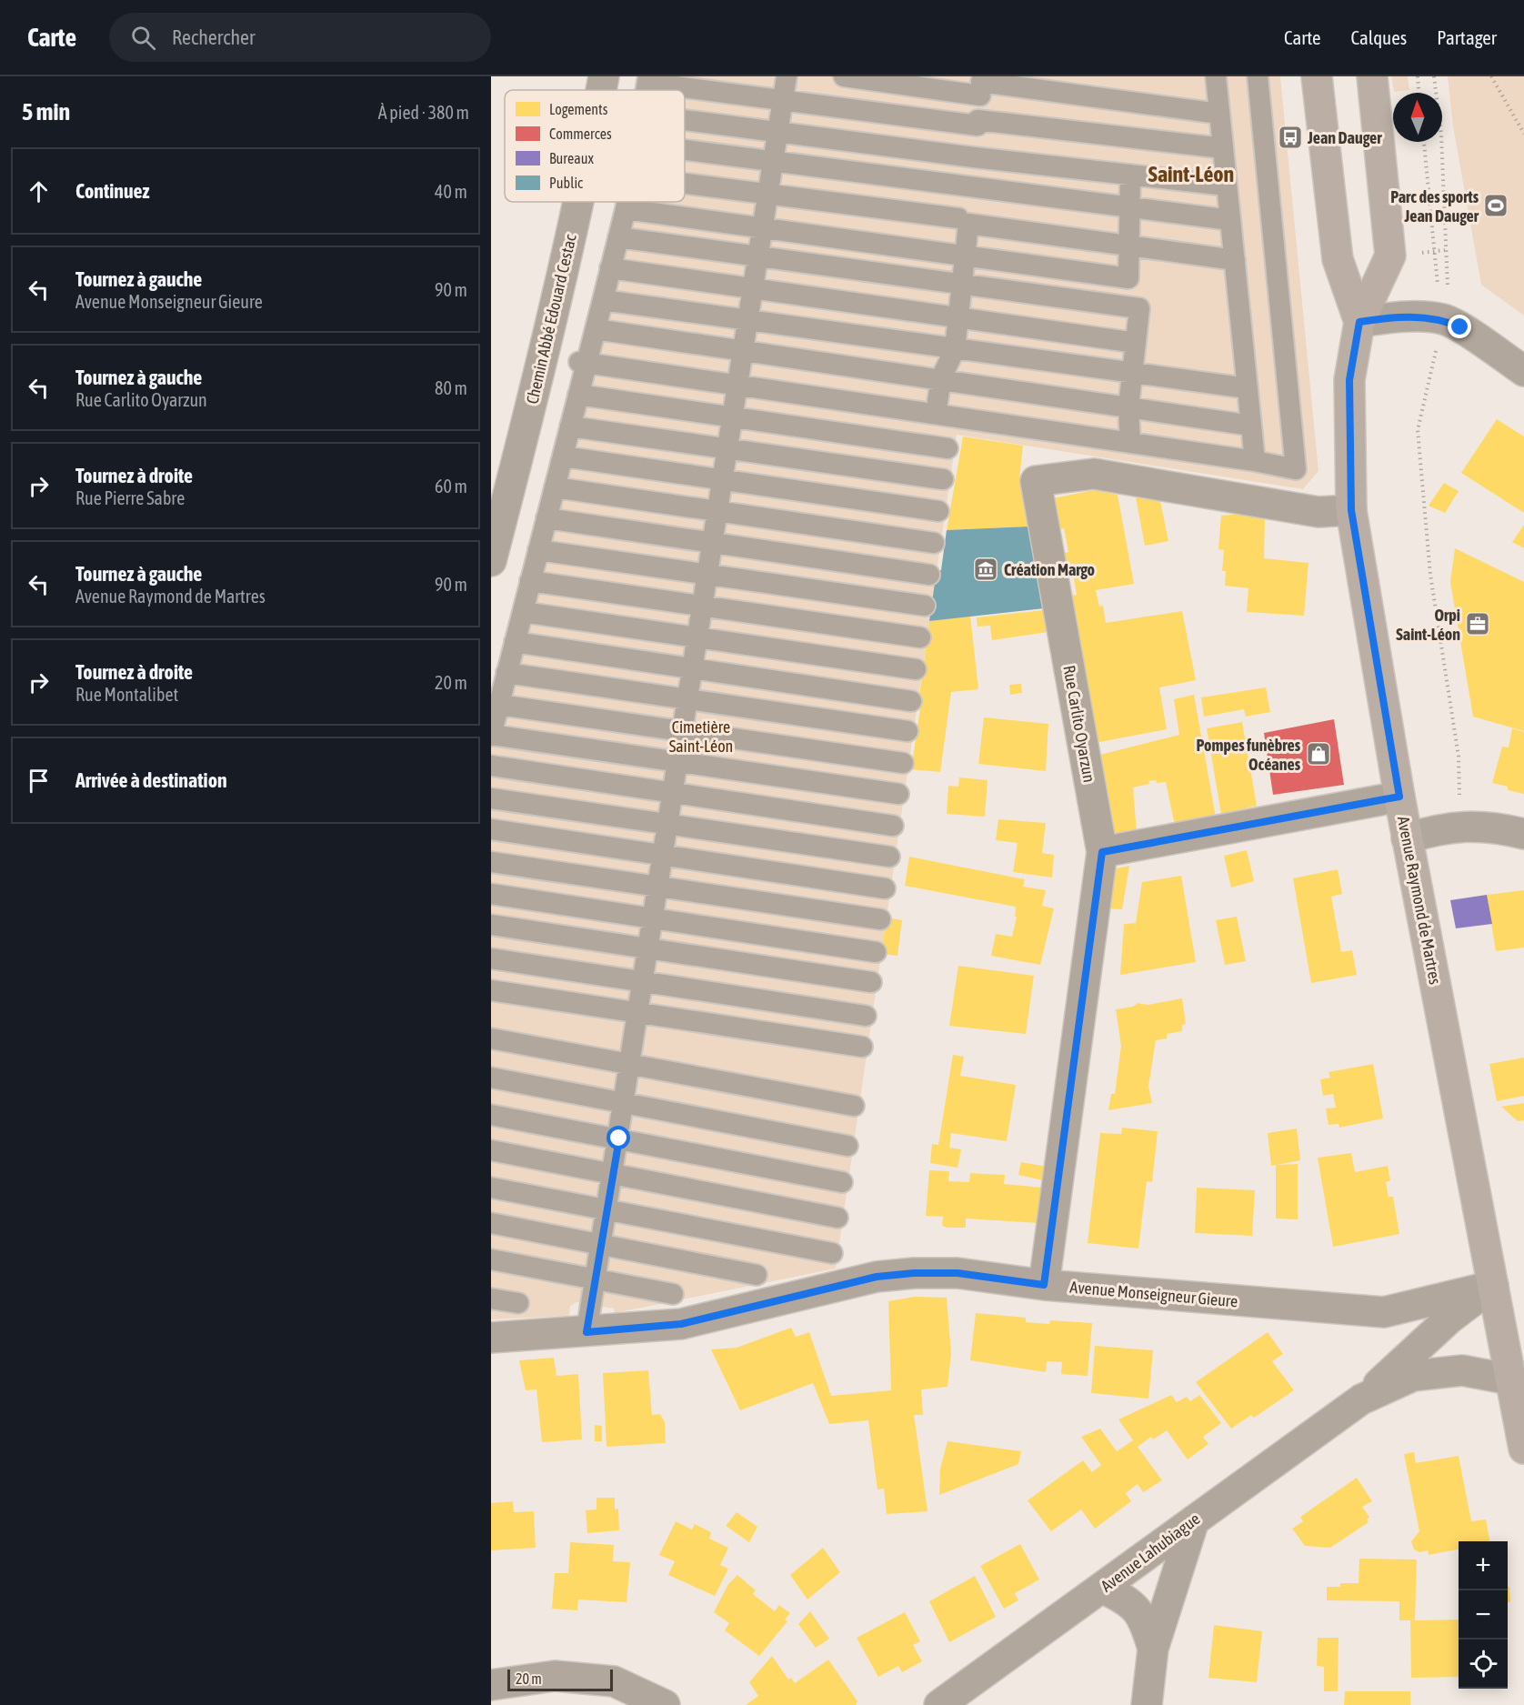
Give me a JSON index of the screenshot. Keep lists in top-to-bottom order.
{
  "streets": {
    "main road": ["Avenue Raymond de Martres"],
    "street": [
      "Chemin Abbé Edouard Cestac",
      "Rue Carlito Oyarzun",
      "Avenue Monseigneur Gieure",
      "Avenue Lahubiague"
    ]
  },
  "crossings": [
    ["Rue Carlito Oyarzun", "Avenue Raymond de Martres"],
    ["Rue Carlito Oyarzun", "Avenue Monseigneur Gieure"],
    ["Avenue Raymond de Martres", "Avenue Monseigneur Gieure"],
    ["Avenue Raymond de Martres", "Avenue Lahubiague"],
    ["Avenue Monseigneur Gieure", "Avenue Lahubiague"]
  ],
  "districts": ["Saint-Léon"],
  "parks": ["Cimetière Saint-Léon"],
  "places": {
    "bus stop": ["Jean Dauger"],
    "sports": ["Parc des sports Jean Dauger"],
    "museum": ["Création Margo"],
    "office": ["Orpi Saint-Léon"],
    "shop": ["Pompes funèbres Océanes"]
  },
  "legend": [
    "Logements",
    "Commerces",
    "Bureaux",
    "Public"
  ],
  "scale_bar": "20 m",
  "north": "top",
  "page": {
    "header": "Carte",
    "search": "Rechercher",
    "nav": ["Carte", "Calques", "Partager"],
    "heading": ["5 min", "À pied · 380 m"],
    "list": [
      ["Continuez", "40 m"],
      ["Tournez à gauche", "Avenue Monseigneur Gieure", "90 m"],
      ["Tournez à gauche", "Rue Carlito Oyarzun", "80 m"],
      ["Tournez à droite", "Rue Pierre Sabre", "60 m"],
      ["Tournez à gauche", "Avenue Raymond de Martres", "90 m"],
      ["Tournez à droite", "Rue Montalibet", "20 m"],
      "Arrivée à destination"
    ],
    "map_buttons": ["+", "−"],
    "scale": "20 m"
  }
}
